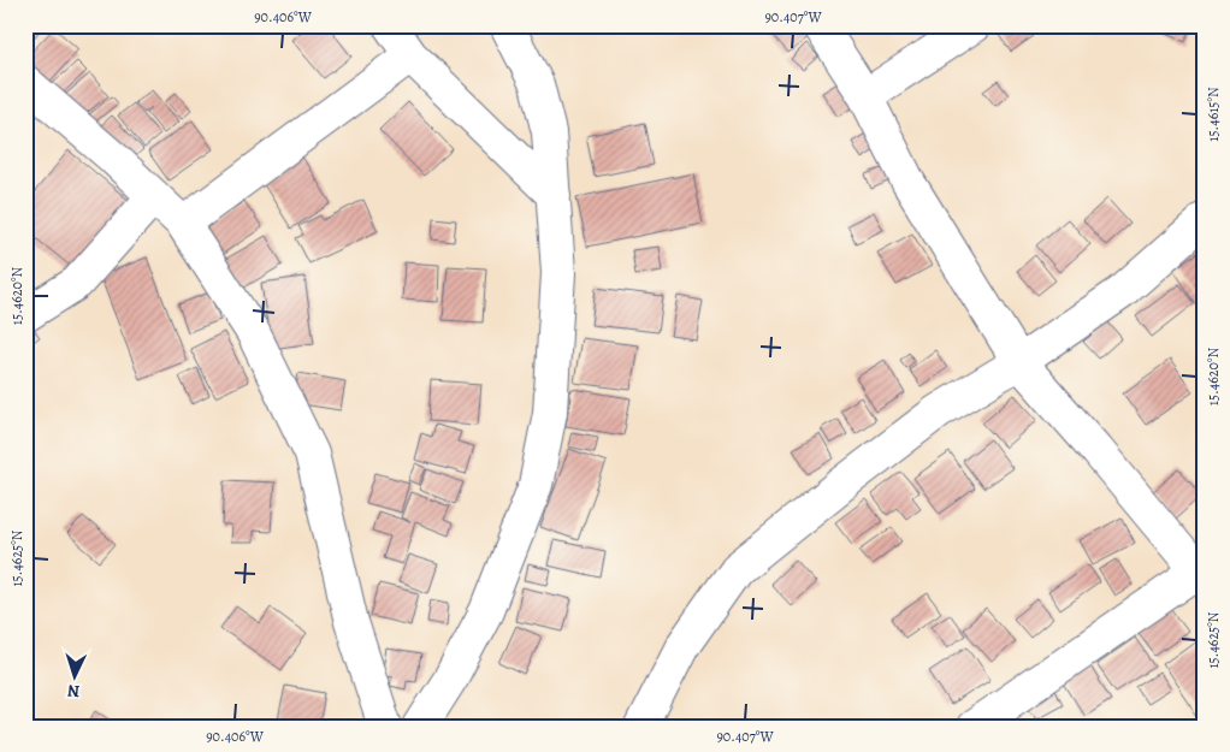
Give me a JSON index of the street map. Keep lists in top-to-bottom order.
{
  "north": "bottom",
  "coordinates": [
    "90.406°W",
    "90.407°W",
    "15.4615°N",
    "15.4620°N",
    "15.4625°N"
  ]
}
